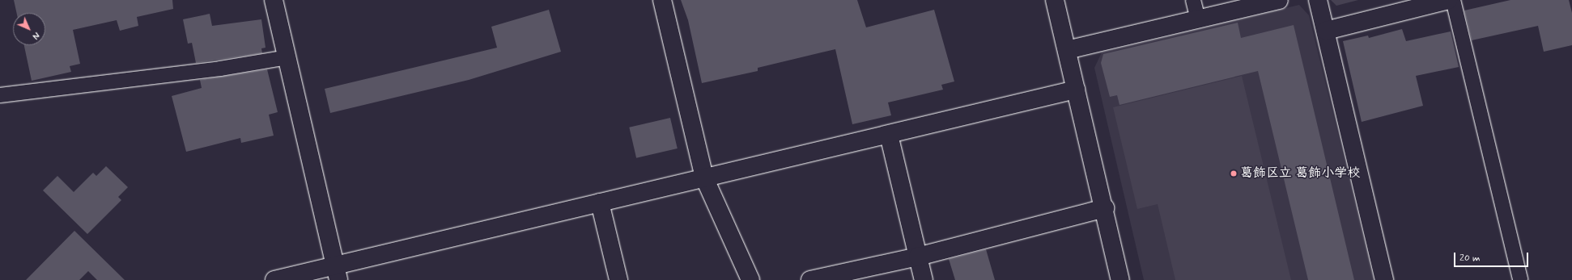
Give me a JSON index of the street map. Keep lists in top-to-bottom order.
{
  "places": ["葛飾区立 葛飾小学校"],
  "scale_bar": "20 m",
  "north": "bottom right"
}
